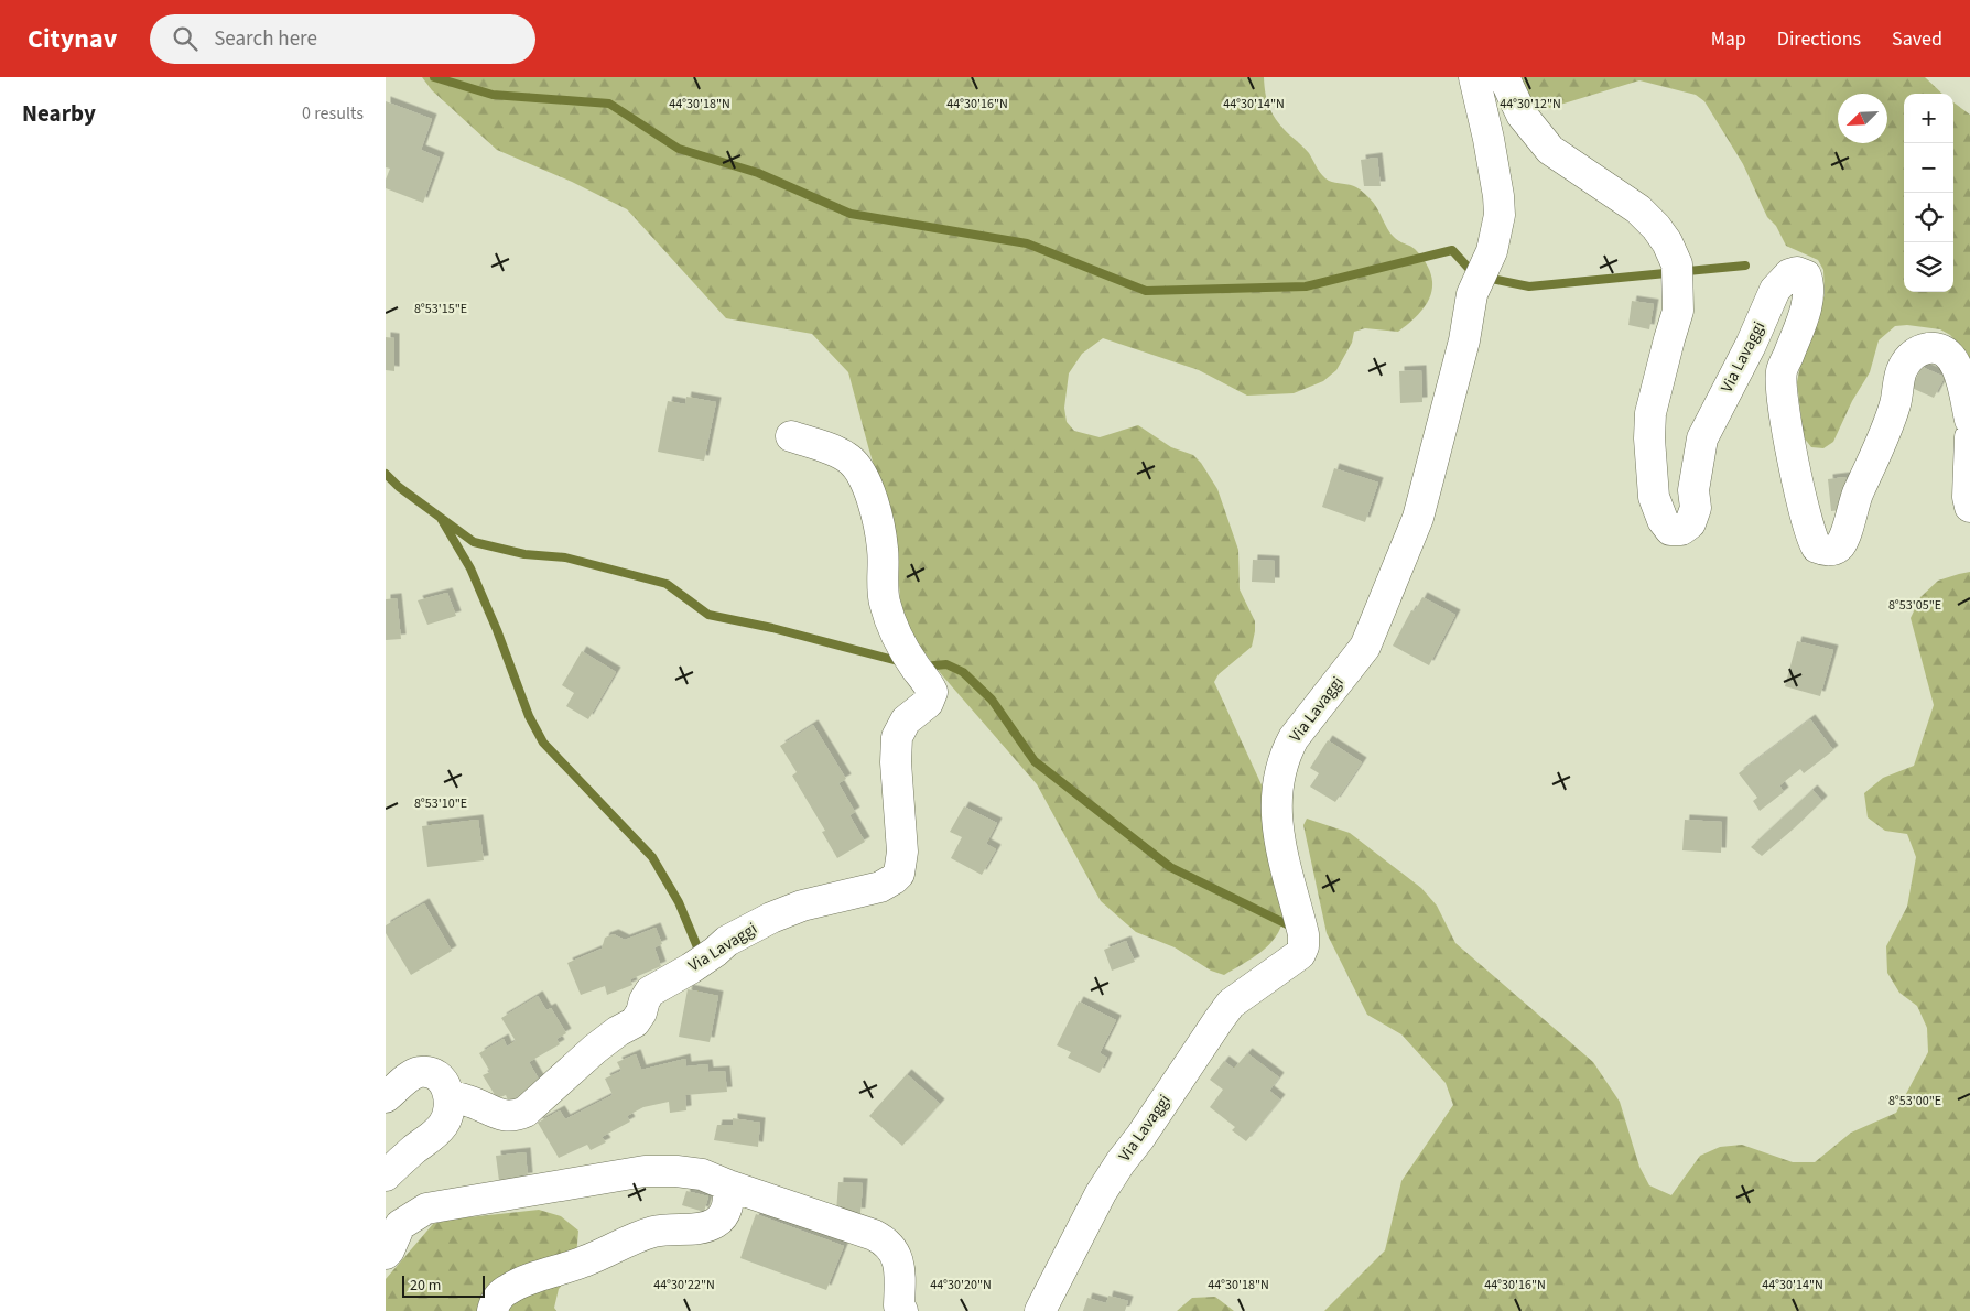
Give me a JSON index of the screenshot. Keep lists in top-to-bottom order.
{
  "streets": {
    "street": ["Via Lavaggi"]
  },
  "scale_bar": "20 m",
  "north": "bottom left",
  "page": {
    "header": "Citynav",
    "search": "Search here",
    "nav": ["Map", "Directions", "Saved"],
    "heading": ["Nearby", "0 results"],
    "map_buttons": ["+", "−"],
    "scale": "20 m"
  },
  "coordinates": [
    "44°30'18\"N",
    "44°30'16\"N",
    "44°30'14\"N",
    "44°30'12\"N",
    "8°53'15\"E",
    "8°53'05\"E",
    "8°53'10\"E",
    "8°53'00\"E",
    "44°30'22\"N",
    "44°30'20\"N"
  ]
}
